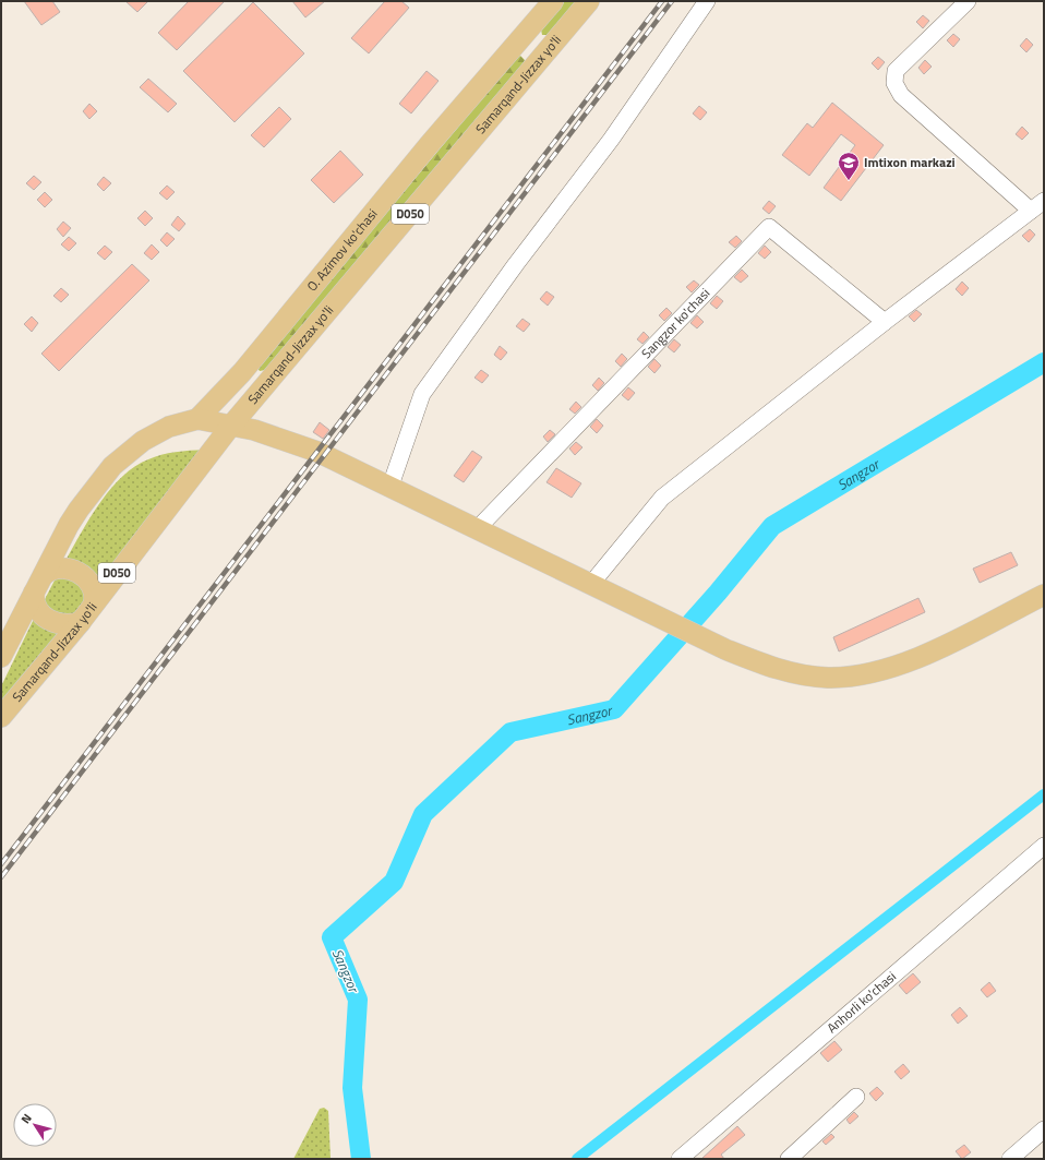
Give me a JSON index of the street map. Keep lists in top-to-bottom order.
{
  "streets": {
    "main road": ["Samarqand-Jizzax yo'li", "D050", "O. Azimov ko'chasi"],
    "street": ["Sangzor ko'chasi", "Anhorli ko'chasi"]
  },
  "water": ["Sangzor"],
  "places": {
    "school or university": ["Imtixon markazi"]
  },
  "north": "top left"
}
